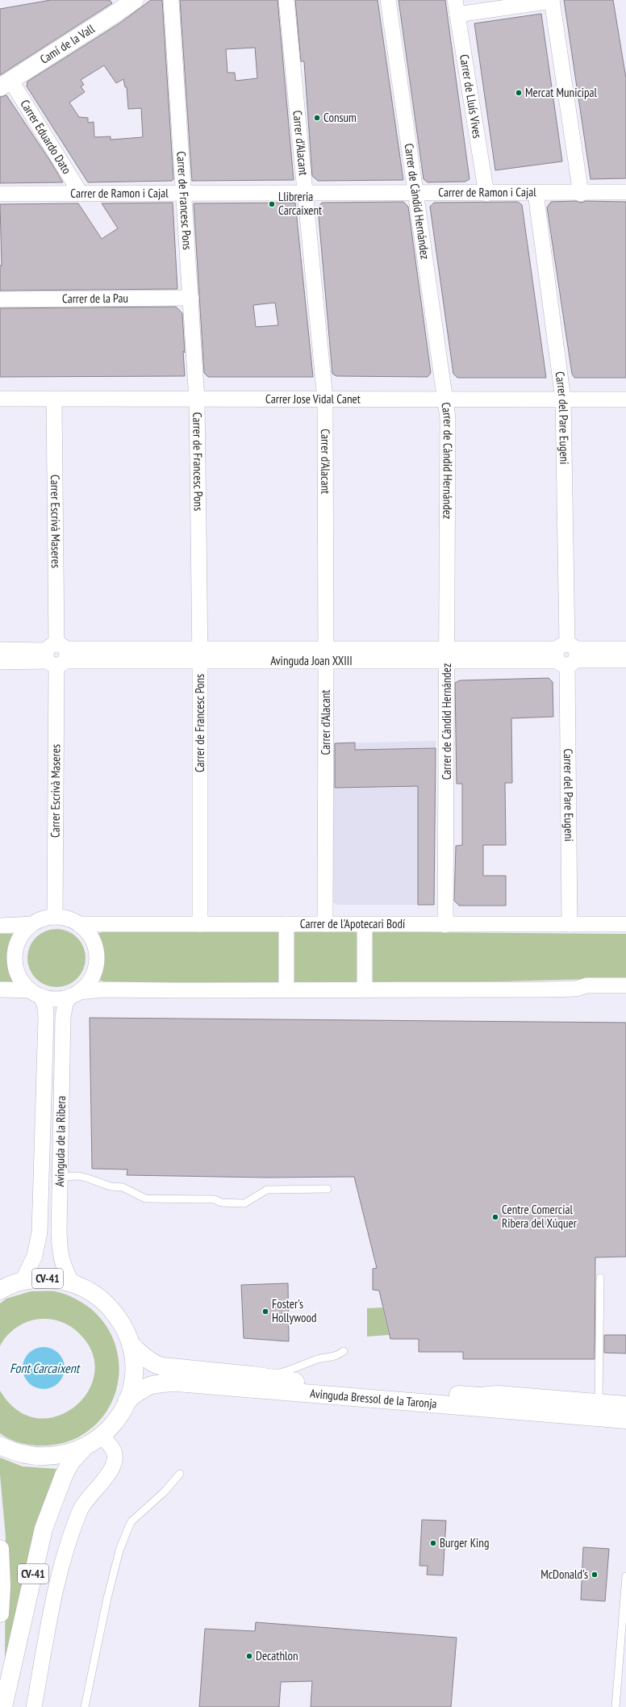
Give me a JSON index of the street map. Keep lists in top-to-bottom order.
{
  "streets": {
    "main road": ["Camí de la Vall", "CV-41", "Avinguda Bressol de la Taronja"],
    "street": [
      "Carrer de Lluís Vives",
      "Carrer Eduardo Dato",
      "Carrer d'Alacant",
      "Carrer de Ramon i Cajal",
      "Carrer de Francesc Pons",
      "Carrer de Càndid Hernández",
      "Carrer de la Pau",
      "Carrer Jose Vidal Canet",
      "Carrer del Pare Eugeni",
      "Carrer Escrivà Maseres",
      "Avinguda Joan XXIII",
      "Carrer de l'Apotecari Bodí",
      "Avinguda de la Ribera"
    ]
  },
  "crossings": [
    ["Camí de la Vall", "Carrer Eduardo Dato"],
    ["Carrer de Lluís Vives", "Carrer de Ramon i Cajal"],
    ["Carrer Eduardo Dato", "Carrer de Ramon i Cajal"],
    ["Carrer d'Alacant", "Carrer de Ramon i Cajal"],
    ["Carrer d'Alacant", "Carrer Jose Vidal Canet"],
    ["Carrer d'Alacant", "Avinguda Joan XXIII"],
    ["Carrer d'Alacant", "Carrer de l'Apotecari Bodí"],
    ["Carrer de Ramon i Cajal", "Carrer de Francesc Pons"],
    ["Carrer de Ramon i Cajal", "Carrer de Càndid Hernández"],
    ["Carrer de Ramon i Cajal", "Carrer del Pare Eugeni"],
    ["Carrer de Francesc Pons", "Carrer de la Pau"],
    ["Carrer de Francesc Pons", "Carrer Jose Vidal Canet"],
    ["Carrer de Francesc Pons", "Avinguda Joan XXIII"],
    ["Carrer de Francesc Pons", "Carrer de l'Apotecari Bodí"],
    ["Carrer de Càndid Hernández", "Carrer Jose Vidal Canet"],
    ["Carrer de Càndid Hernández", "Avinguda Joan XXIII"],
    ["Carrer de Càndid Hernández", "Carrer de l'Apotecari Bodí"],
    ["Carrer Jose Vidal Canet", "Carrer del Pare Eugeni"],
    ["Carrer Jose Vidal Canet", "Carrer Escrivà Maseres"],
    ["Carrer del Pare Eugeni", "Avinguda Joan XXIII"],
    ["Carrer del Pare Eugeni", "Carrer de l'Apotecari Bodí"],
    ["Carrer Escrivà Maseres", "Avinguda Joan XXIII"],
    ["Carrer Escrivà Maseres", "Carrer de l'Apotecari Bodí"],
    ["Carrer Escrivà Maseres", "Avinguda de la Ribera"],
    ["Carrer de l'Apotecari Bodí", "Avinguda de la Ribera"],
    ["Avinguda de la Ribera", "CV-41"],
    ["CV-41", "Avinguda Bressol de la Taronja"]
  ],
  "water": ["Font Carcaixent"],
  "places": [
    "Mercat Municipal",
    "Consum",
    "Llibreria Carcaixent",
    "Centre Comercial Ribera del Xúquer",
    "Foster's Hollywood",
    "Burger King",
    "McDonald's",
    "Decathlon"
  ]
}
